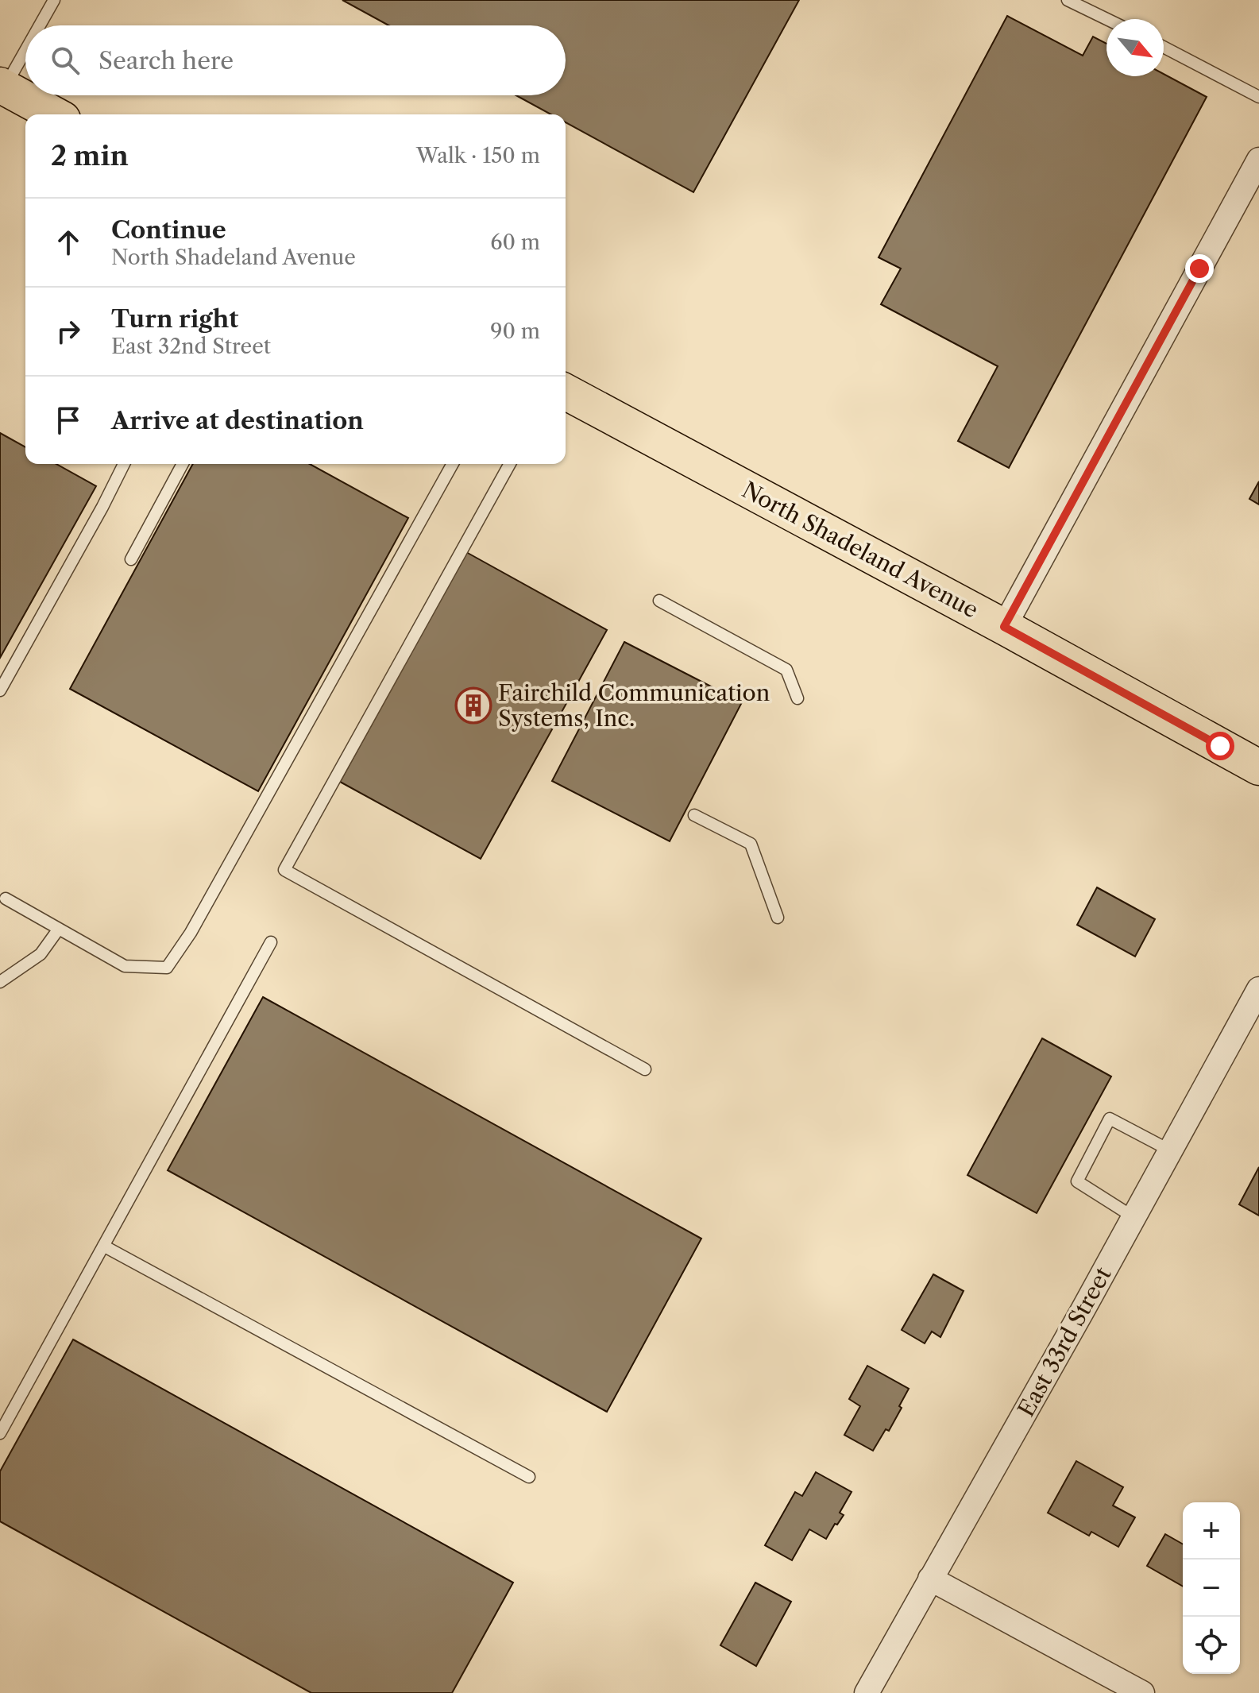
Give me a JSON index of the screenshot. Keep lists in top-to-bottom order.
{
  "streets": {
    "main road": ["North Shadeland Avenue"],
    "street": ["East 33rd Street"]
  },
  "places": {
    "building": ["Fairchild Communication Systems, Inc."]
  },
  "north": "bottom right",
  "page": {
    "search": "Search here",
    "heading": ["2 min", "Walk · 150 m"],
    "list": [
      ["Continue", "North Shadeland Avenue", "60 m"],
      ["Turn right", "East 32nd Street", "90 m"],
      "Arrive at destination"
    ],
    "map_buttons": ["+", "−"]
  }
}
